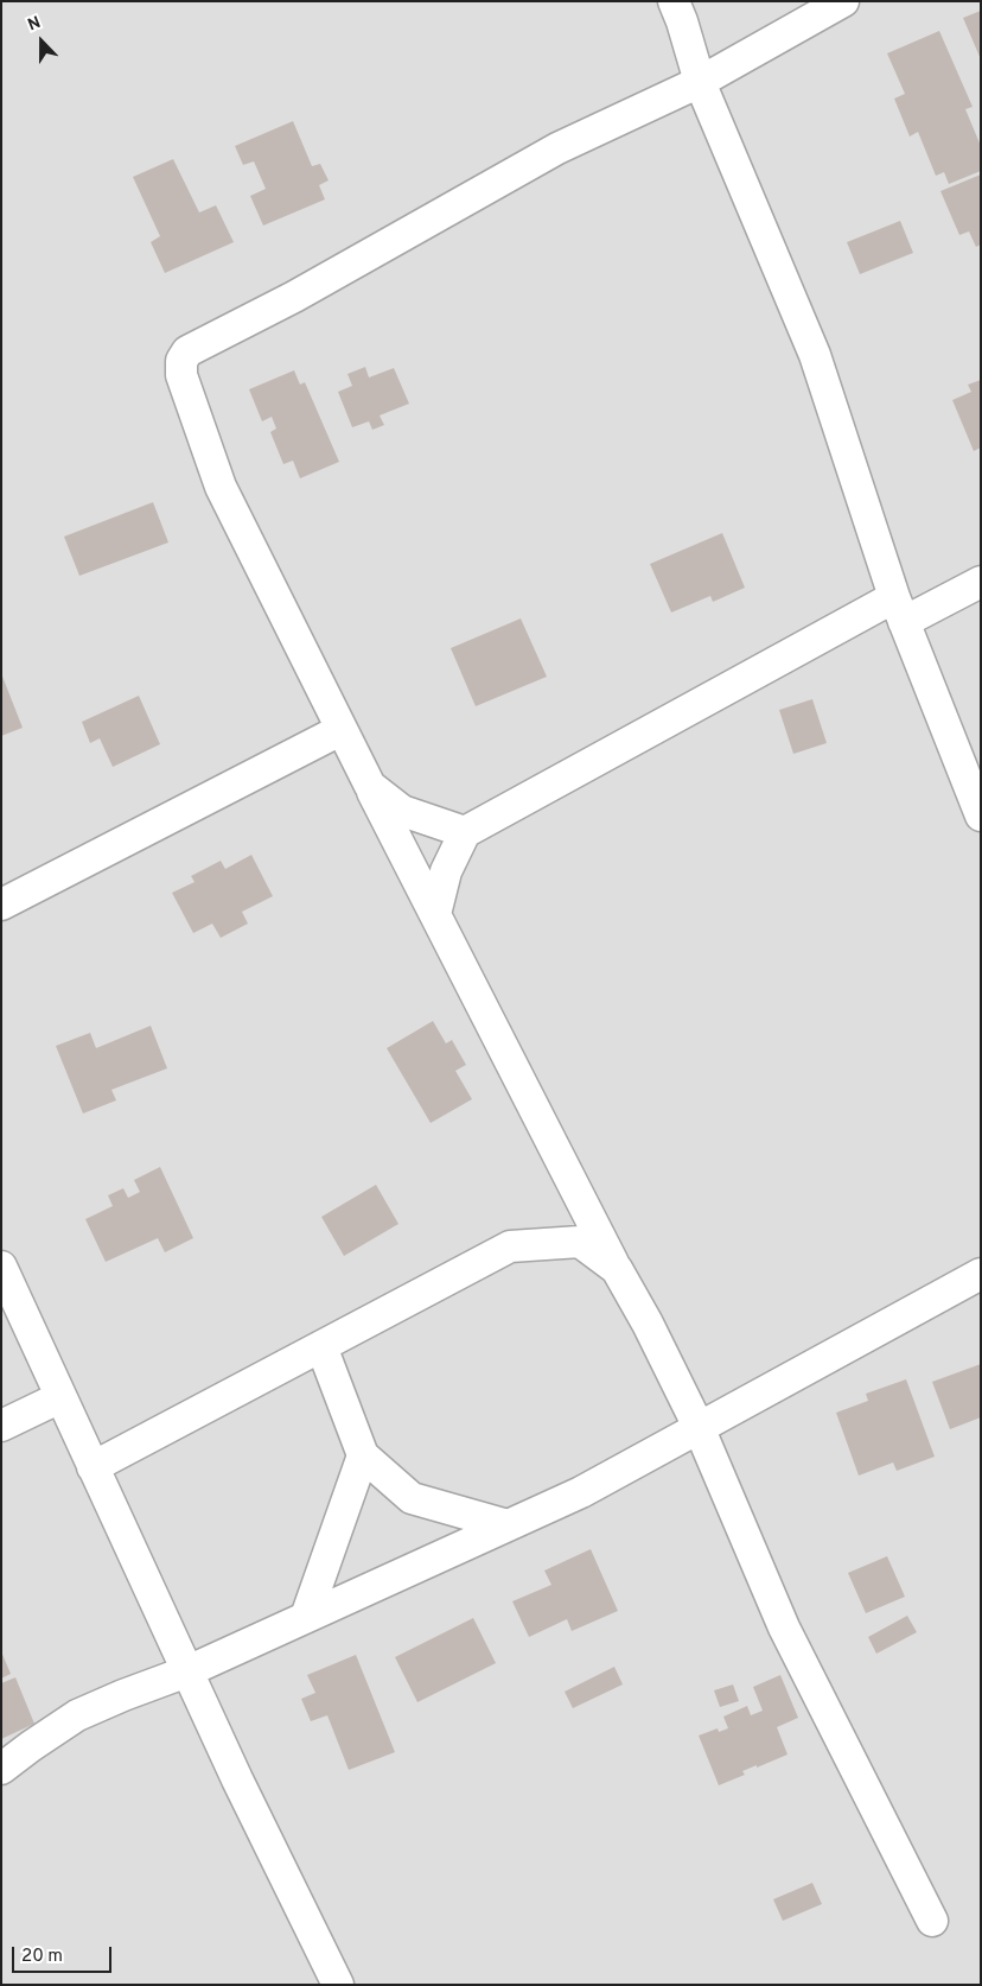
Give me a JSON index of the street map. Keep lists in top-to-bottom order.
{
  "scale_bar": "20 m",
  "north": "top"
}
